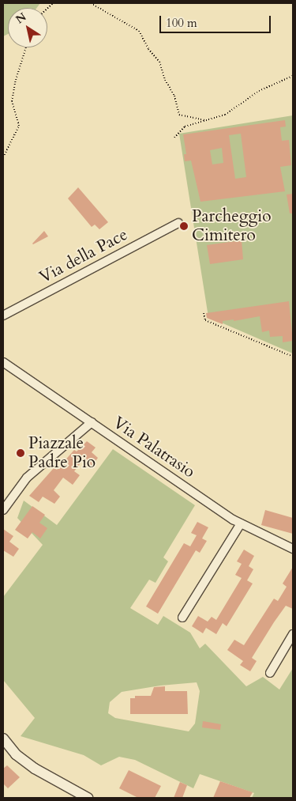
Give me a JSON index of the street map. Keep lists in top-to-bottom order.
{
  "streets": {
    "street": ["Via della Pace", "Via Palatrasio"]
  },
  "places": ["Parcheggio Cimitero", "Piazzale Padre Pio"],
  "scale_bar": "100 m",
  "north": "top left"
}
